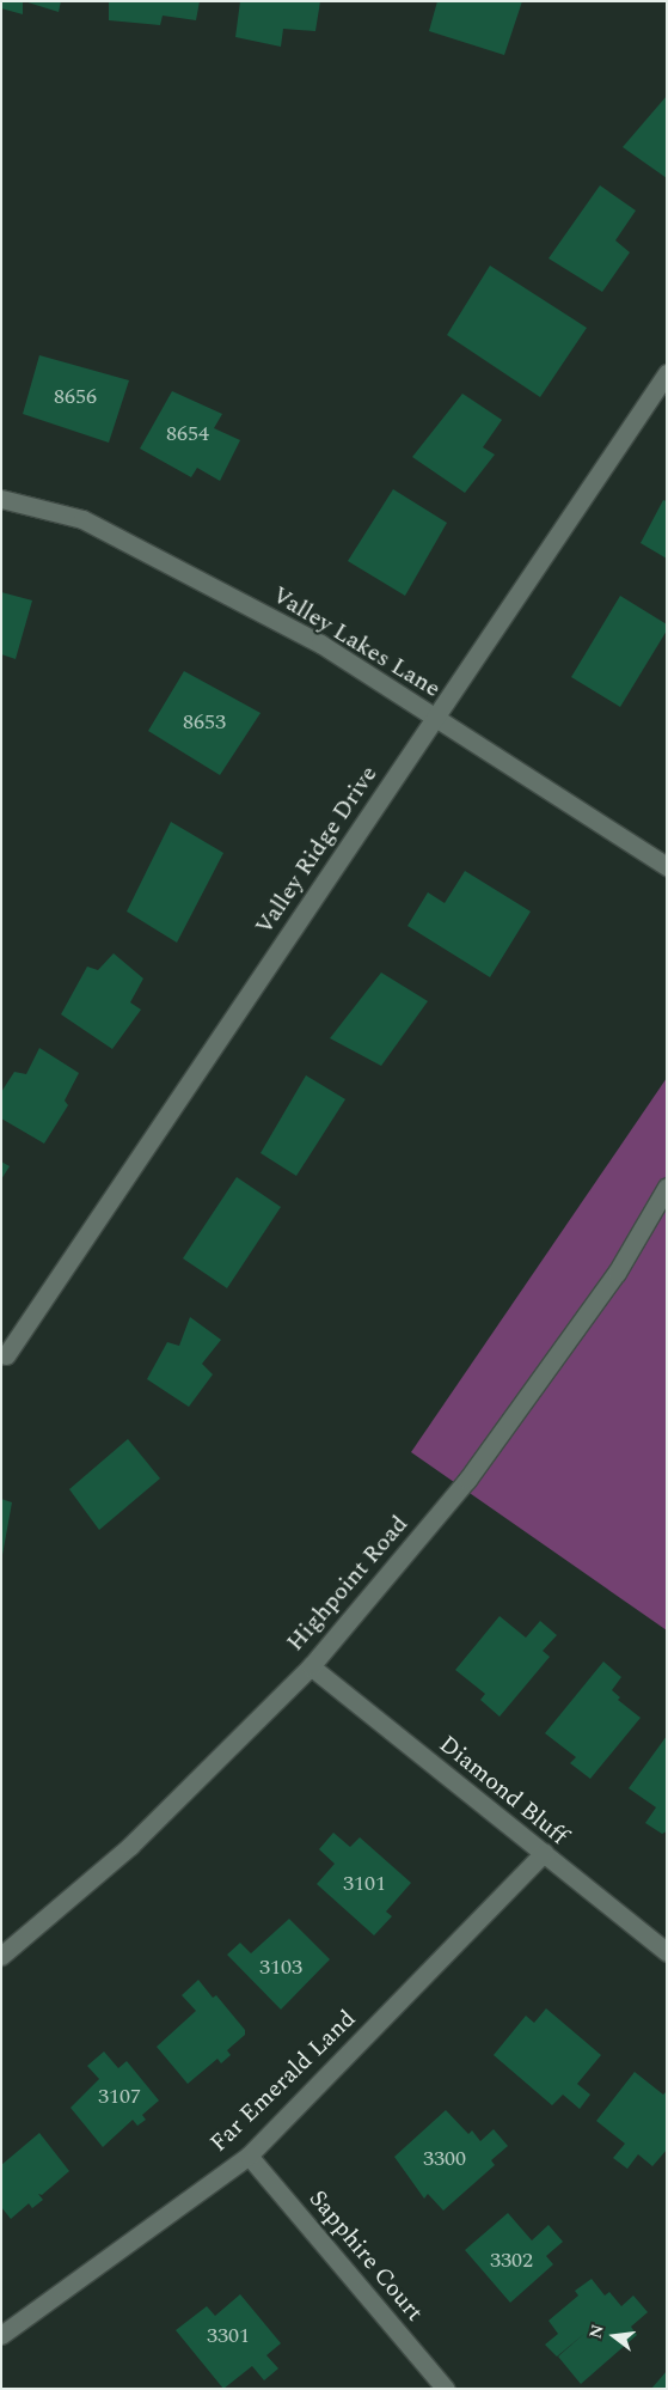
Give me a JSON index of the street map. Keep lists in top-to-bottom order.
{
  "streets": {
    "street": [
      "Valley Lakes Lane",
      "Valley Ridge Drive",
      "Highpoint Road",
      "Diamond Bluff",
      "Far Emerald Land",
      "Sapphire Court"
    ]
  },
  "crossings": [
    ["Valley Lakes Lane", "Valley Ridge Drive"],
    ["Highpoint Road", "Diamond Bluff"],
    ["Diamond Bluff", "Far Emerald Land"],
    ["Far Emerald Land", "Sapphire Court"]
  ],
  "house_numbers": [
    "8656",
    "8654",
    "8653",
    "3101",
    "3103",
    "3107",
    "3300",
    "3302",
    "3301"
  ],
  "north": "left"
}
